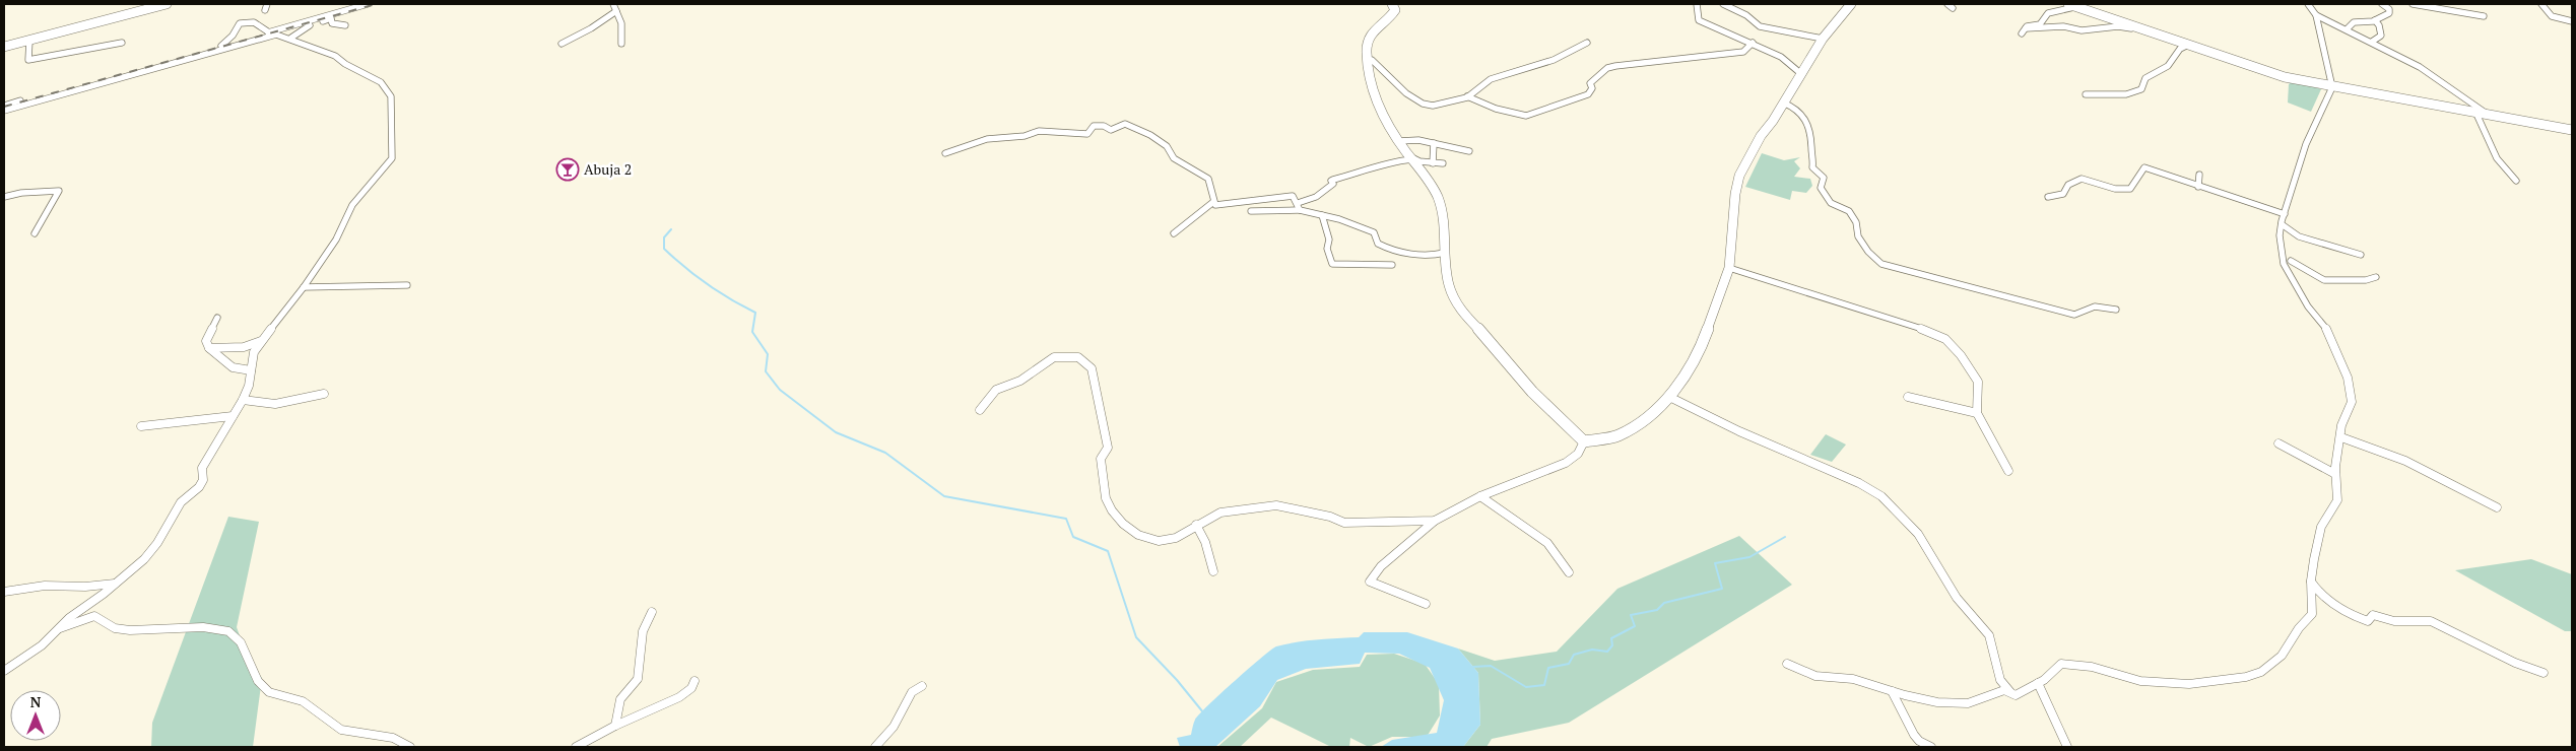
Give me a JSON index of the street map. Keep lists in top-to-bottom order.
{
  "places": {
    "bar": ["Abuja 2"]
  },
  "north": "top"
}
